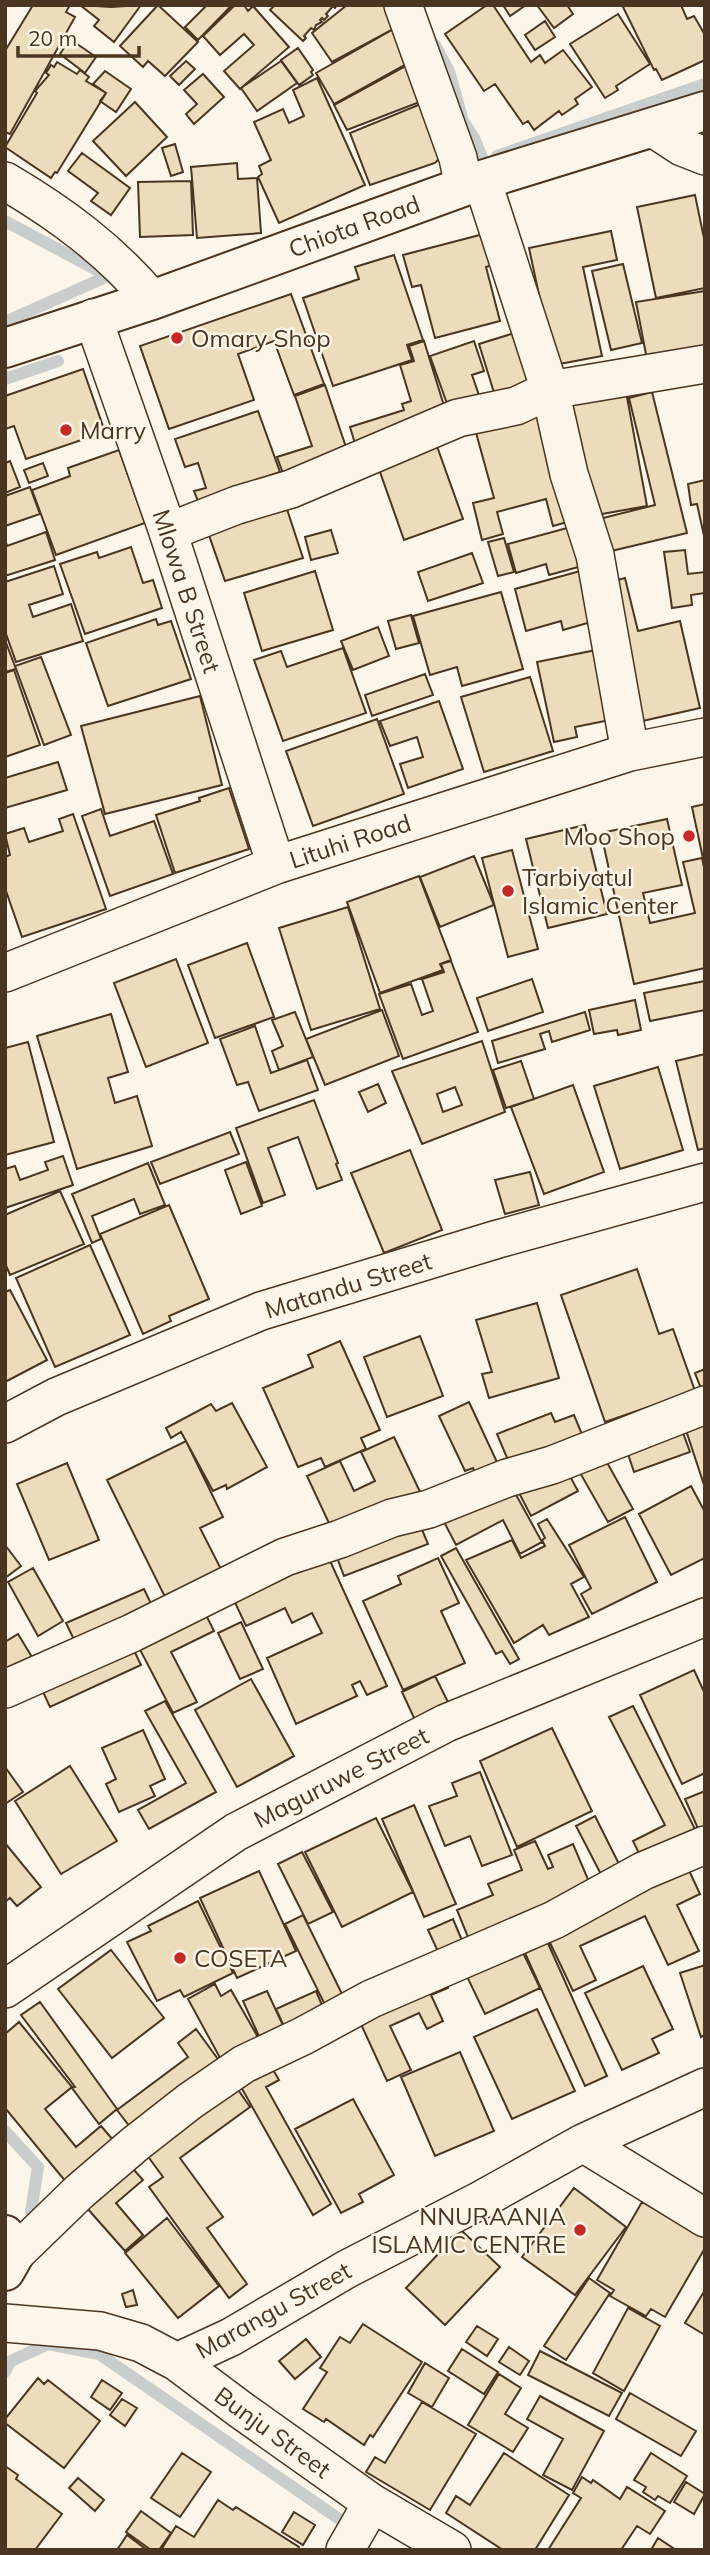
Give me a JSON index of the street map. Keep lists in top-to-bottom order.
{
  "streets": {
    "street": [
      "Chiota Road",
      "Mlowa B Street",
      "Lituhi Road",
      "Matandu Street",
      "Maguruwe Street",
      "Marangu Street",
      "Bunju Street"
    ]
  },
  "crossings": [
    ["Chiota Road", "Mlowa B Street"],
    ["Mlowa B Street", "Lituhi Road"],
    ["Marangu Street", "Bunju Street"]
  ],
  "places": [
    "Omary Shop",
    "Marry",
    "Moo Shop",
    "Tarbiyatul Islamic Center",
    "COSETA",
    "NNURAANIA ISLAMIC CENTRE"
  ],
  "scale_bar": "20 m"
}
